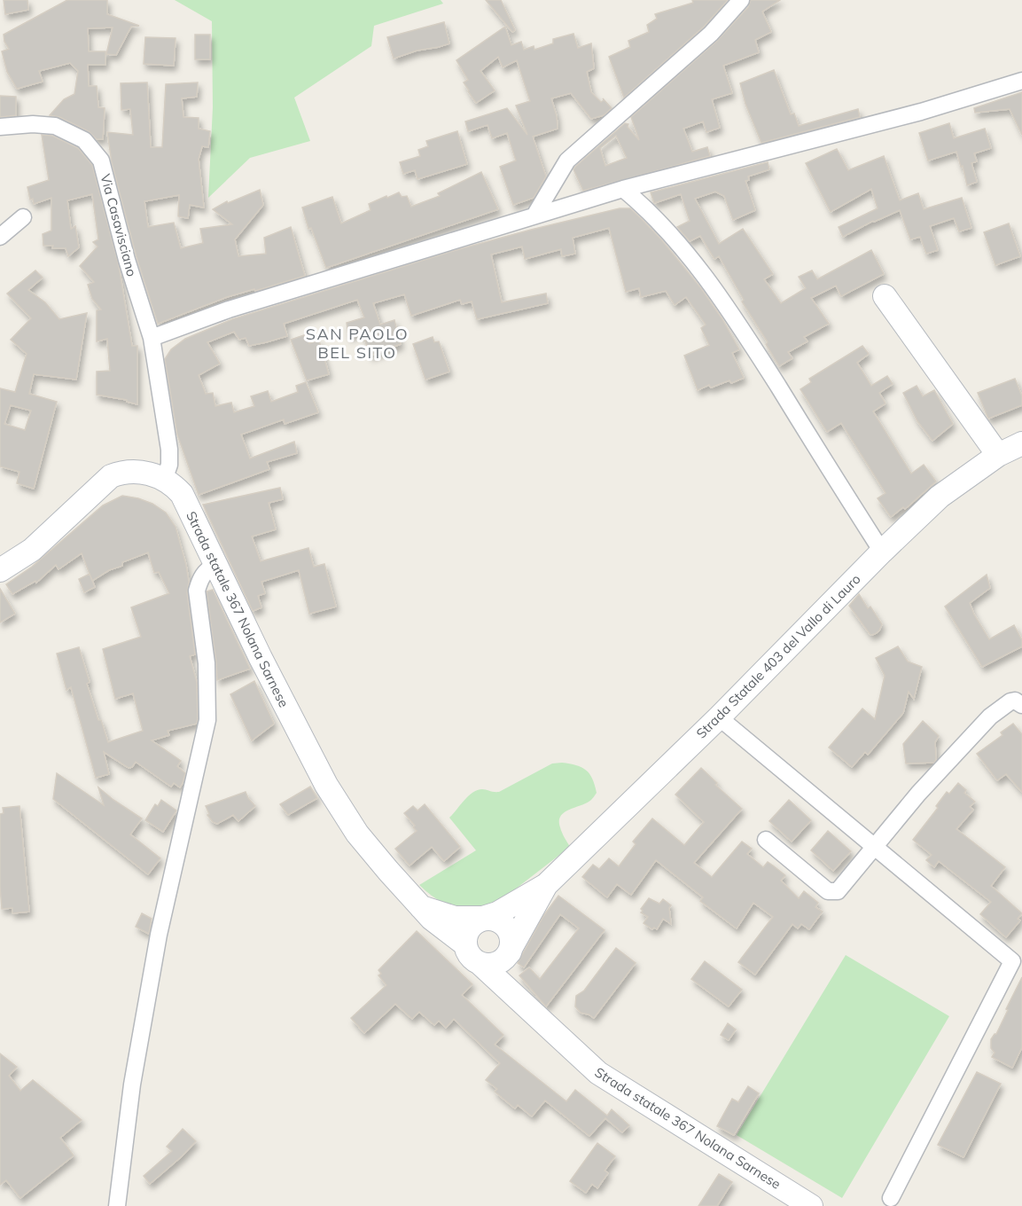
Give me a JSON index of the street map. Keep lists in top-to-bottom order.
{
  "streets": {
    "main road": ["Strada statale 367 Nolana Sarnese", "Strada Statale 403 del Vallo di Lauro"],
    "street": ["Via Casavisciano"]
  },
  "crossings": [
    ["Via Casavisciano", "Strada statale 367 Nolana Sarnese"],
    ["Strada statale 367 Nolana Sarnese", "Strada Statale 403 del Vallo di Lauro"]
  ],
  "districts": ["SAN PAOLO BEL SITO"]
}
